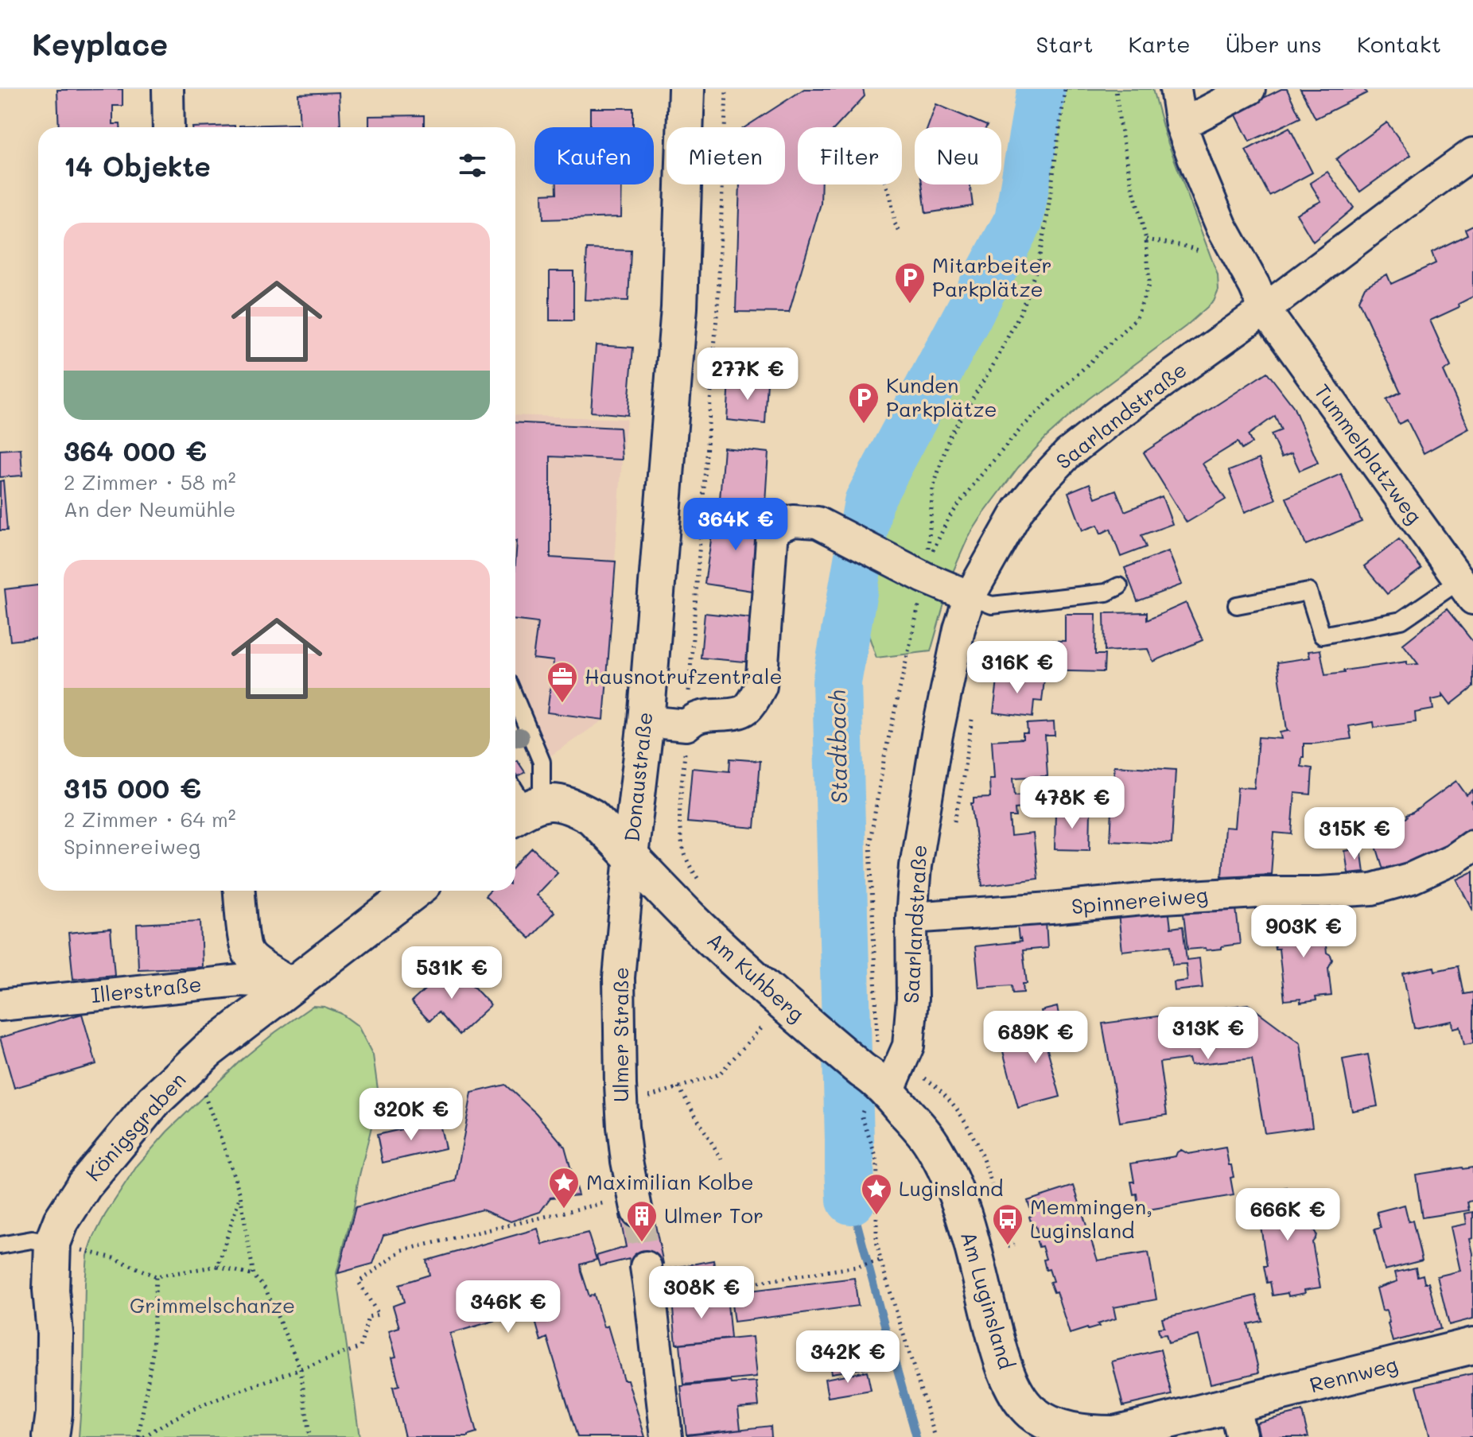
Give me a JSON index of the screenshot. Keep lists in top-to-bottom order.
{
  "streets": {
    "street": [
      "Saarlandstraße",
      "Tummelplatzweg",
      "Donaustraße",
      "Spinnereiweg",
      "Am Kuhberg",
      "Illerstraße",
      "Ulmer Straße",
      "Königsgraben",
      "Am Luginsland",
      "Rennweg"
    ]
  },
  "crossings": [
    ["Saarlandstraße", "Tummelplatzweg"],
    ["Saarlandstraße", "Spinnereiweg"],
    ["Saarlandstraße", "Am Kuhberg"],
    ["Saarlandstraße", "Am Luginsland"],
    ["Donaustraße", "Am Kuhberg"],
    ["Donaustraße", "Ulmer Straße"],
    ["Am Kuhberg", "Ulmer Straße"],
    ["Am Kuhberg", "Am Luginsland"],
    ["Illerstraße", "Königsgraben"],
    ["Am Luginsland", "Rennweg"]
  ],
  "water": ["Stadtbach"],
  "parks": ["Grimmelschanze"],
  "places": {
    "parking": ["Mitarbeiter Parkplätze", "Kunden Parkplätze"],
    "office": ["Hausnotrufzentrale"],
    "place": ["Maximilian Kolbe", "Luginsland"],
    "building": ["Ulmer Tor"],
    "bus stop": ["Memmingen, Luginsland"]
  },
  "page": {
    "header": "Keyplace",
    "nav": [
      "Start",
      "Karte",
      "Über uns",
      "Kontakt"
    ],
    "chip": [
      "Kaufen",
      "Mieten",
      "Filter",
      "Neu"
    ],
    "heading": "14 Objekte",
    "list": [
      {
        "name": "364 000 €",
        "note": "2 Zimmer · 58 m² · An der Neumühle"
      },
      {
        "name": "315 000 €",
        "note": "2 Zimmer · 64 m² · Spinnereiweg"
      }
    ],
    "price": [
      "277K €",
      "364K €",
      "316K €",
      "478K €",
      "315K €",
      "903K €",
      "531K €",
      "313K €",
      "689K €",
      "320K €",
      "666K €",
      "308K €",
      "346K €",
      "342K €"
    ]
  }
}
